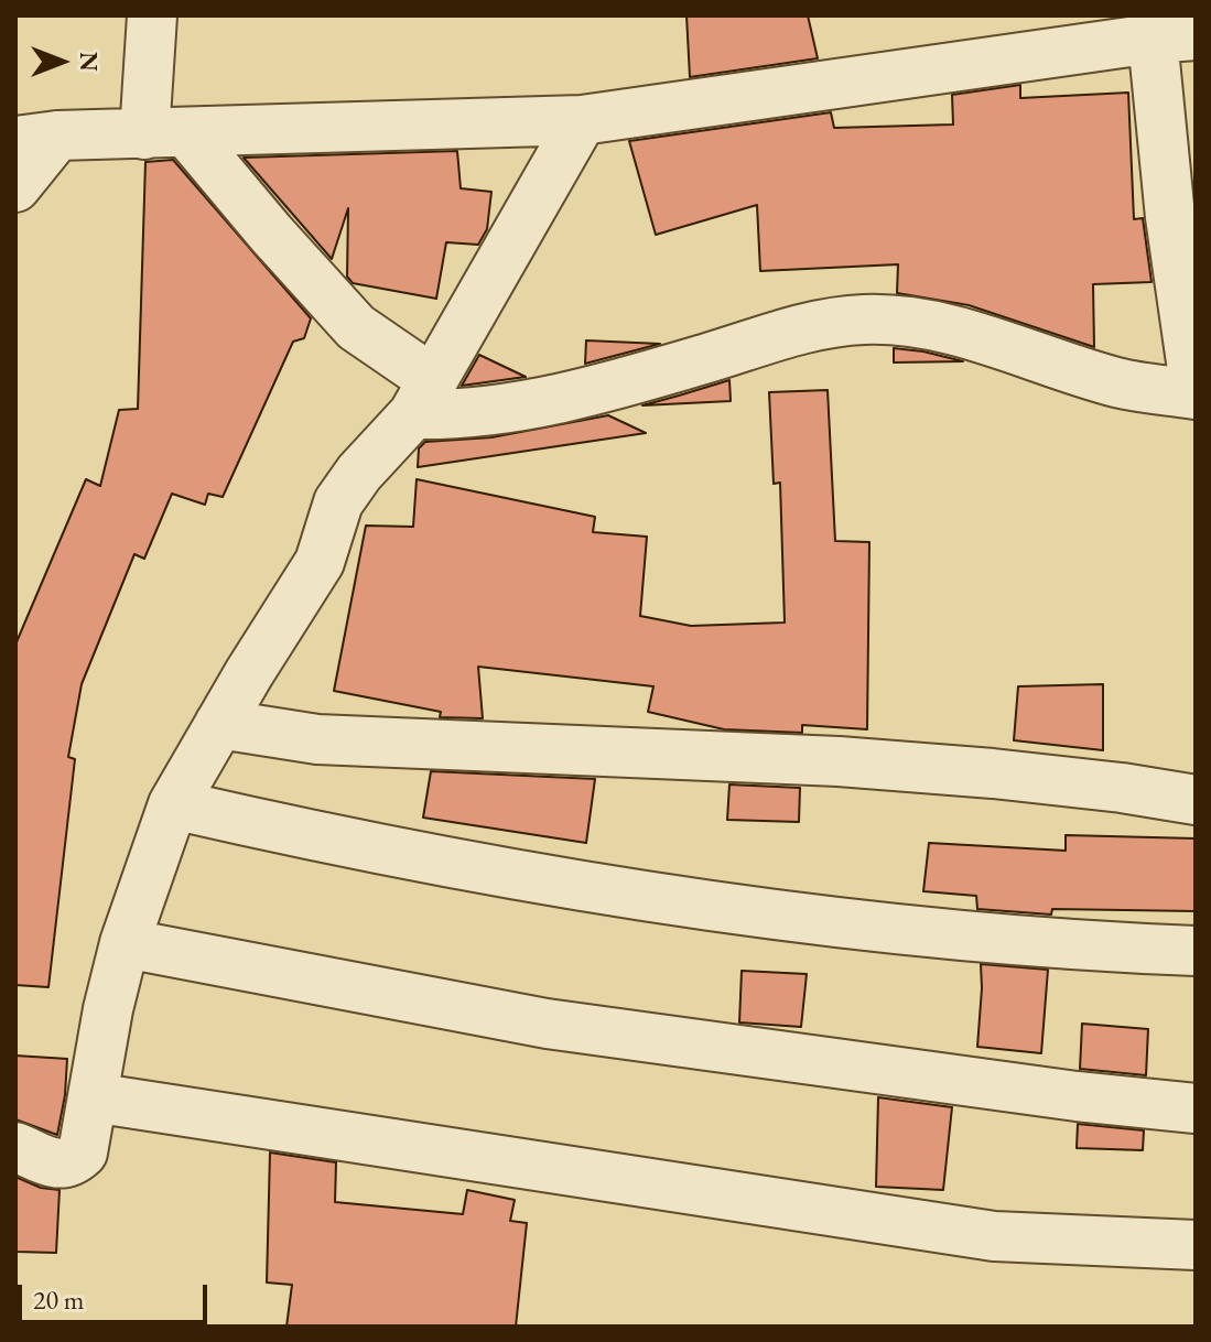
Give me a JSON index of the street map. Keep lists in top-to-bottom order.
{
  "scale_bar": "20 m",
  "north": "right"
}
